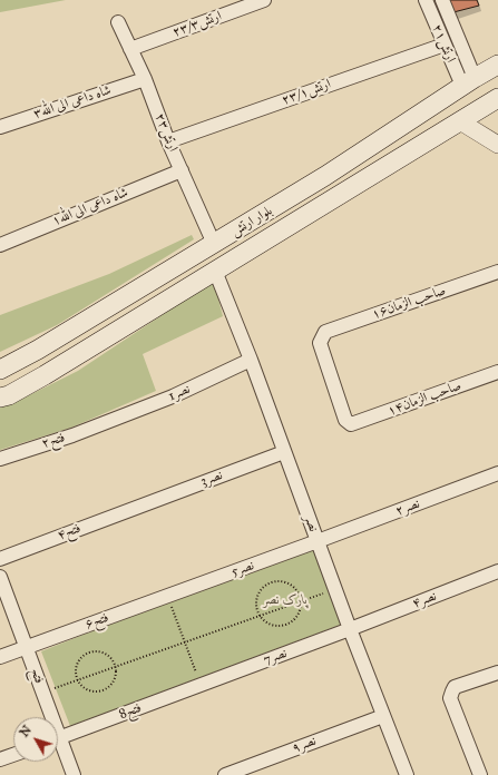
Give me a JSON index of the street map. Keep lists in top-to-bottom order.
{
  "streets": {
    "main road": ["بلوار ارتش"],
    "street": [
      "۲۳/۳ارتش",
      "ارتش۲۱",
      "۲۳/۱ارتش",
      "شاه داعی الی الله۳",
      "ارتش۲۳",
      "شاه داعی الی الله۱",
      "صاحب الزمان۱۶",
      "1نصر",
      "صاحب الزمان۱۴",
      "۲فتح",
      "3نصر",
      "نصر۲",
      "نصر",
      "فتح۴",
      "5نصر",
      "۴نصر",
      "۶فتح",
      "7نصر",
      "فتح",
      "8فتح",
      "۹نصر"
    ]
  },
  "crossings": [
    ["۲۳/۳ارتش", "ارتش۲۳"],
    ["ارتش۲۱", "۲۳/۱ارتش"],
    ["ارتش۲۱", "بلوار ارتش"],
    ["۲۳/۱ارتش", "ارتش۲۳"],
    ["شاه داعی الی الله۳", "ارتش۲۳"],
    ["ارتش۲۳", "شاه داعی الی الله۱"],
    ["ارتش۲۳", "بلوار ارتش"],
    ["بلوار ارتش", "نصر"],
    ["صاحب الزمان۱۶", "صاحب الزمان۱۴"],
    ["1نصر", "۲فتح"],
    ["1نصر", "نصر"],
    ["3نصر", "نصر"],
    ["3نصر", "فتح۴"],
    ["نصر۲", "نصر"],
    ["نصر۲", "5نصر"],
    ["نصر", "5نصر"],
    ["نصر", "۴نصر"],
    ["نصر", "7نصر"],
    ["نصر", "۹نصر"],
    ["5نصر", "۶فتح"],
    ["۴نصر", "7نصر"],
    ["۶فتح", "فتح"],
    ["7نصر", "8فتح"]
  ],
  "parks": ["پارک نصر"],
  "north": "top left"
}
